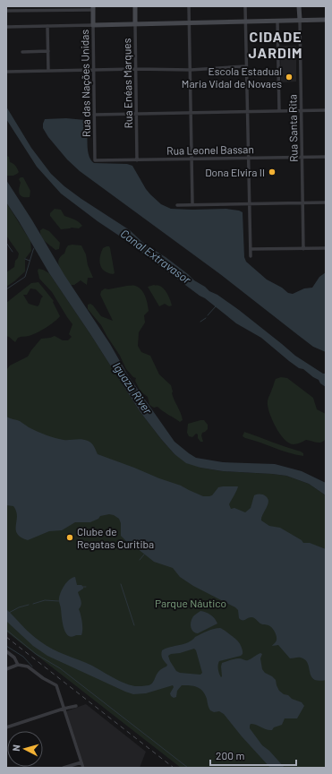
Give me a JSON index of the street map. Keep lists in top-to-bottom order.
{
  "streets": {
    "street": [
      "Rua das Nações Unidas",
      "Rua Enéas Marques",
      "Rua Santa Rita",
      "Rua Leonel Bassan"
    ]
  },
  "crossings": [
    ["Rua das Nações Unidas", "Rua Leonel Bassan"],
    ["Rua Enéas Marques", "Rua Leonel Bassan"],
    ["Rua Santa Rita", "Rua Leonel Bassan"]
  ],
  "districts": ["CIDADE JARDIM"],
  "water": ["Canal Extravasor", "Iguazu River"],
  "parks": ["Parque Náutico"],
  "places": ["Escola Estadual Maria Vidal de Novaes", "Dona Elvira II", "Clube de Regatas Curitiba"],
  "scale_bar": "200 m",
  "north": "left"
}
